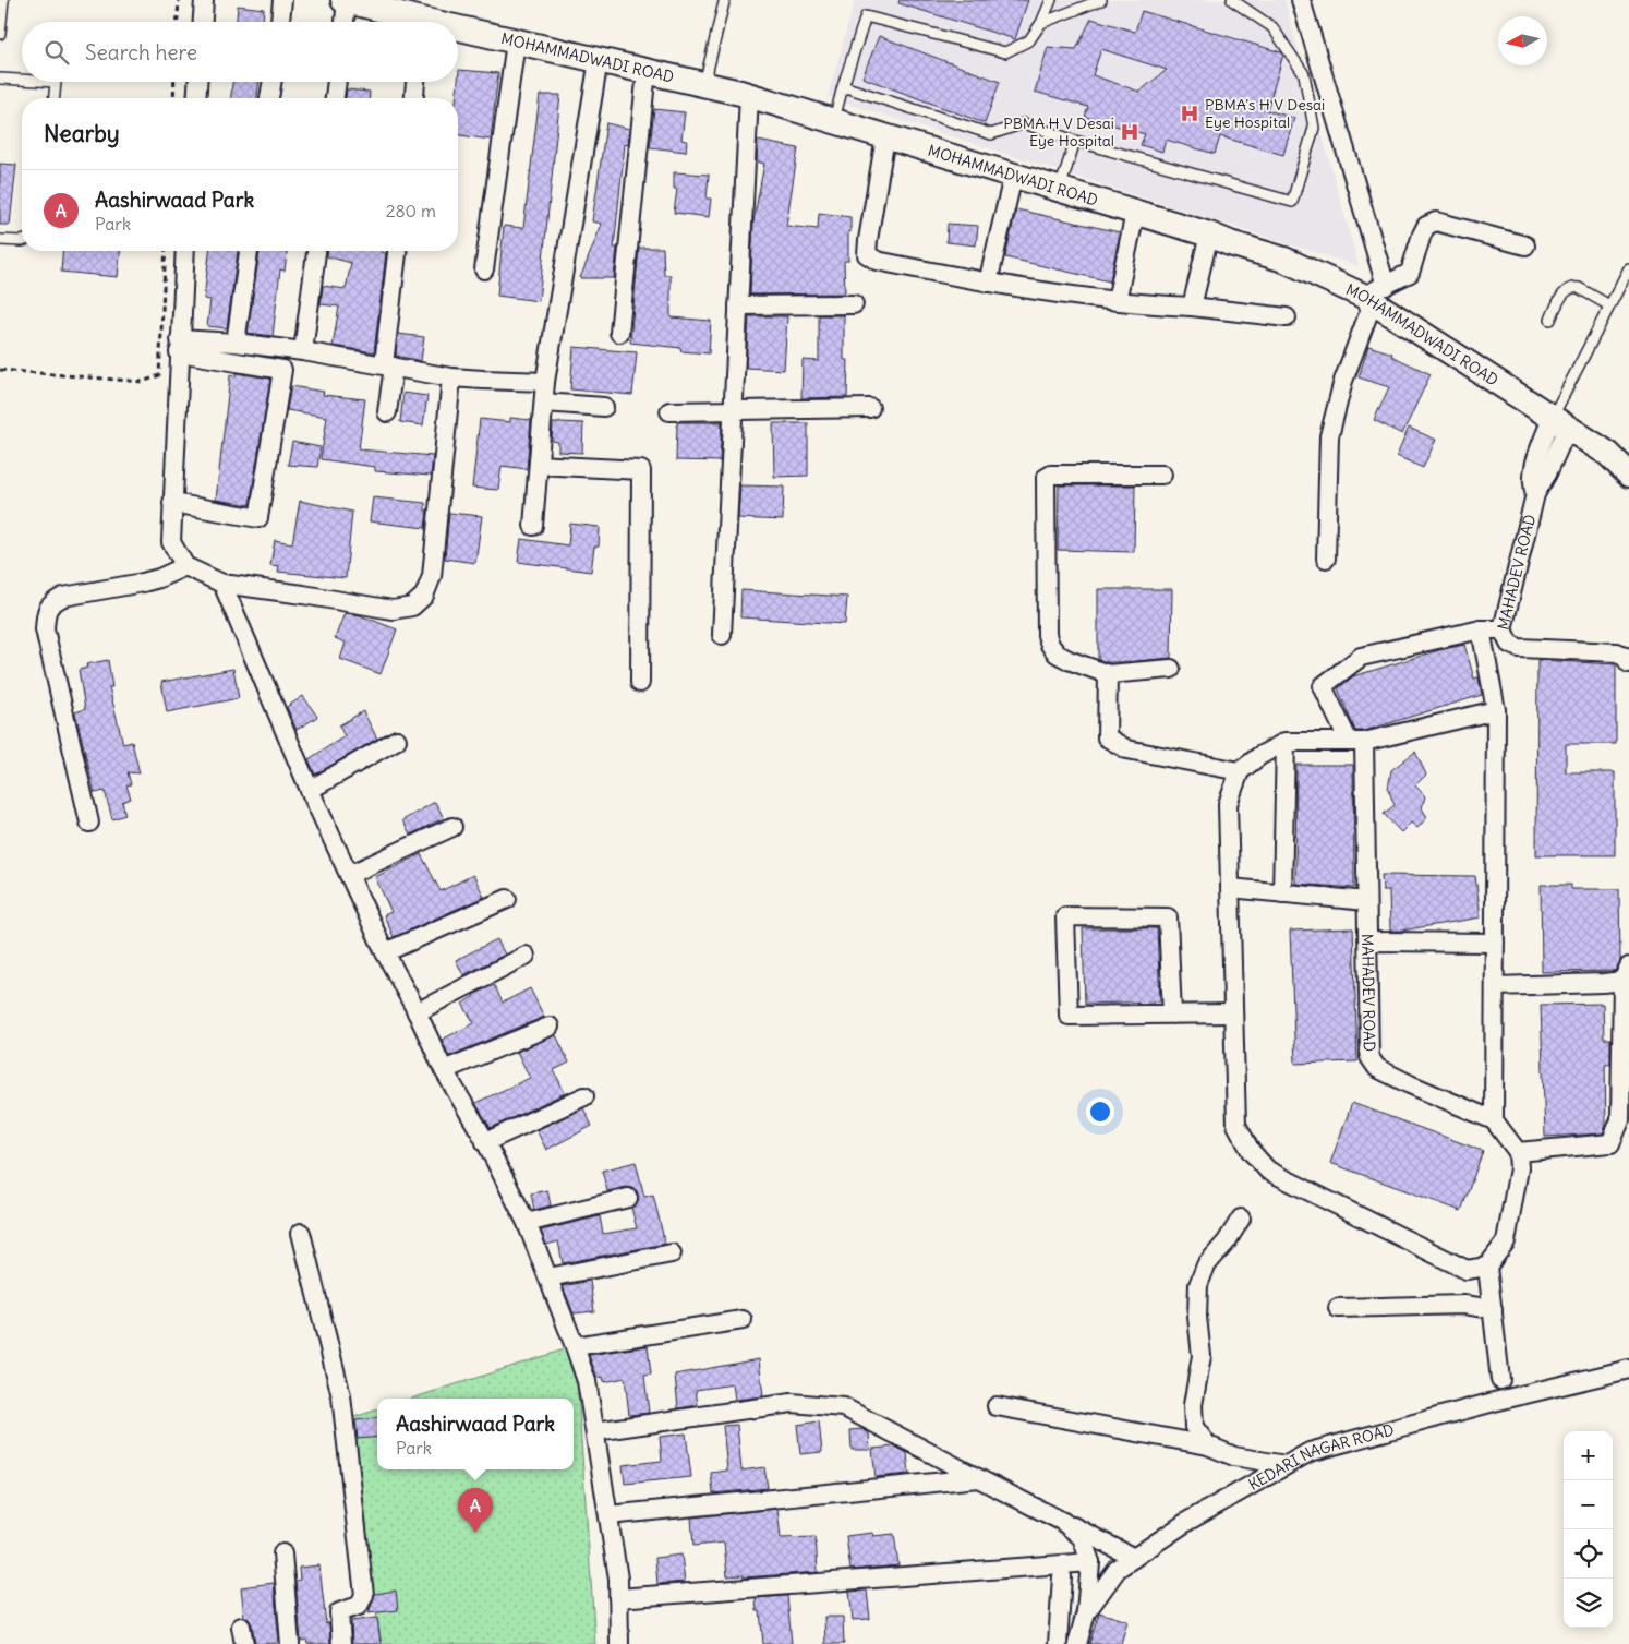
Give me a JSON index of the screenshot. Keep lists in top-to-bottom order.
{
  "streets": {
    "main road": ["MOHAMMADWADI ROAD"],
    "street": ["MAHADEV ROAD", "KEDARI NAGAR ROAD"]
  },
  "crossings": [
    ["MOHAMMADWADI ROAD", "MAHADEV ROAD"]
  ],
  "places": {
    "hospital": ["PBMA's H V Desai Eye Hospital", "PBMA H V Desai Eye Hospital"]
  },
  "north": "left",
  "page": {
    "search": "Search here",
    "heading": "Nearby",
    "list": [
      {
        "mark": "A",
        "name": "Aashirwaad Park",
        "note": "Park",
        "value": "280 m"
      }
    ],
    "popup": ["Aashirwaad Park", "Park"],
    "map_buttons": ["+", "−"],
    "pins": "A"
  }
}
